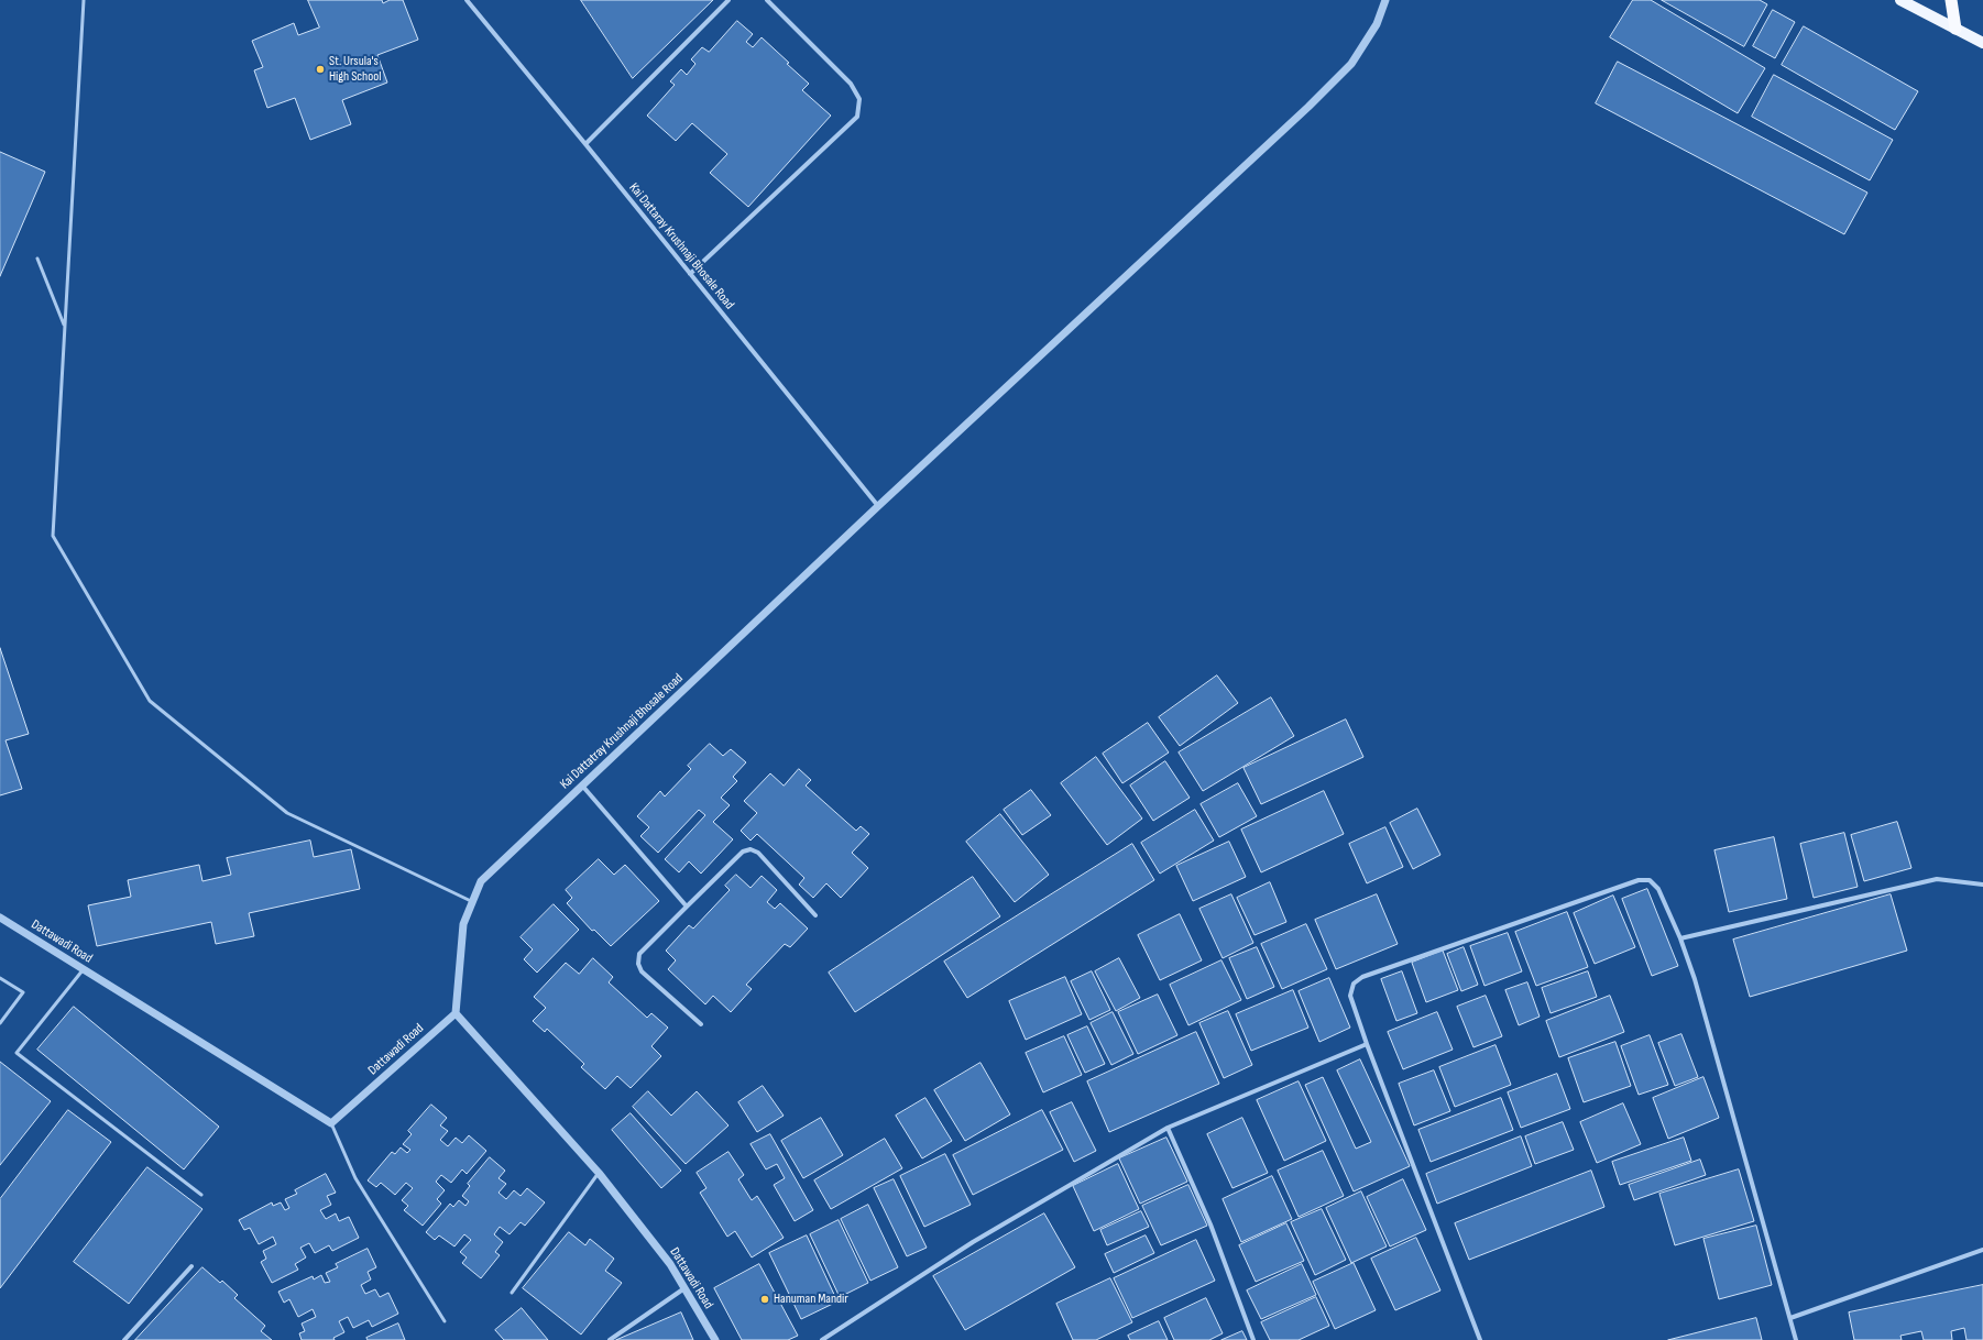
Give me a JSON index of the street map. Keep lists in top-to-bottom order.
{
  "streets": {
    "street": ["Kai Dattaray Krushnaji Bhosale Road", "Kai Dattatray Krushnaji Bhosale Road", "Dattawadi Road"]
  },
  "crossings": [
    ["Kai Dattaray Krushnaji Bhosale Road", "Kai Dattatray Krushnaji Bhosale Road"],
    ["Kai Dattatray Krushnaji Bhosale Road", "Dattawadi Road"]
  ],
  "places": ["St. Ursula's High School", "Hanuman Mandir"]
}
